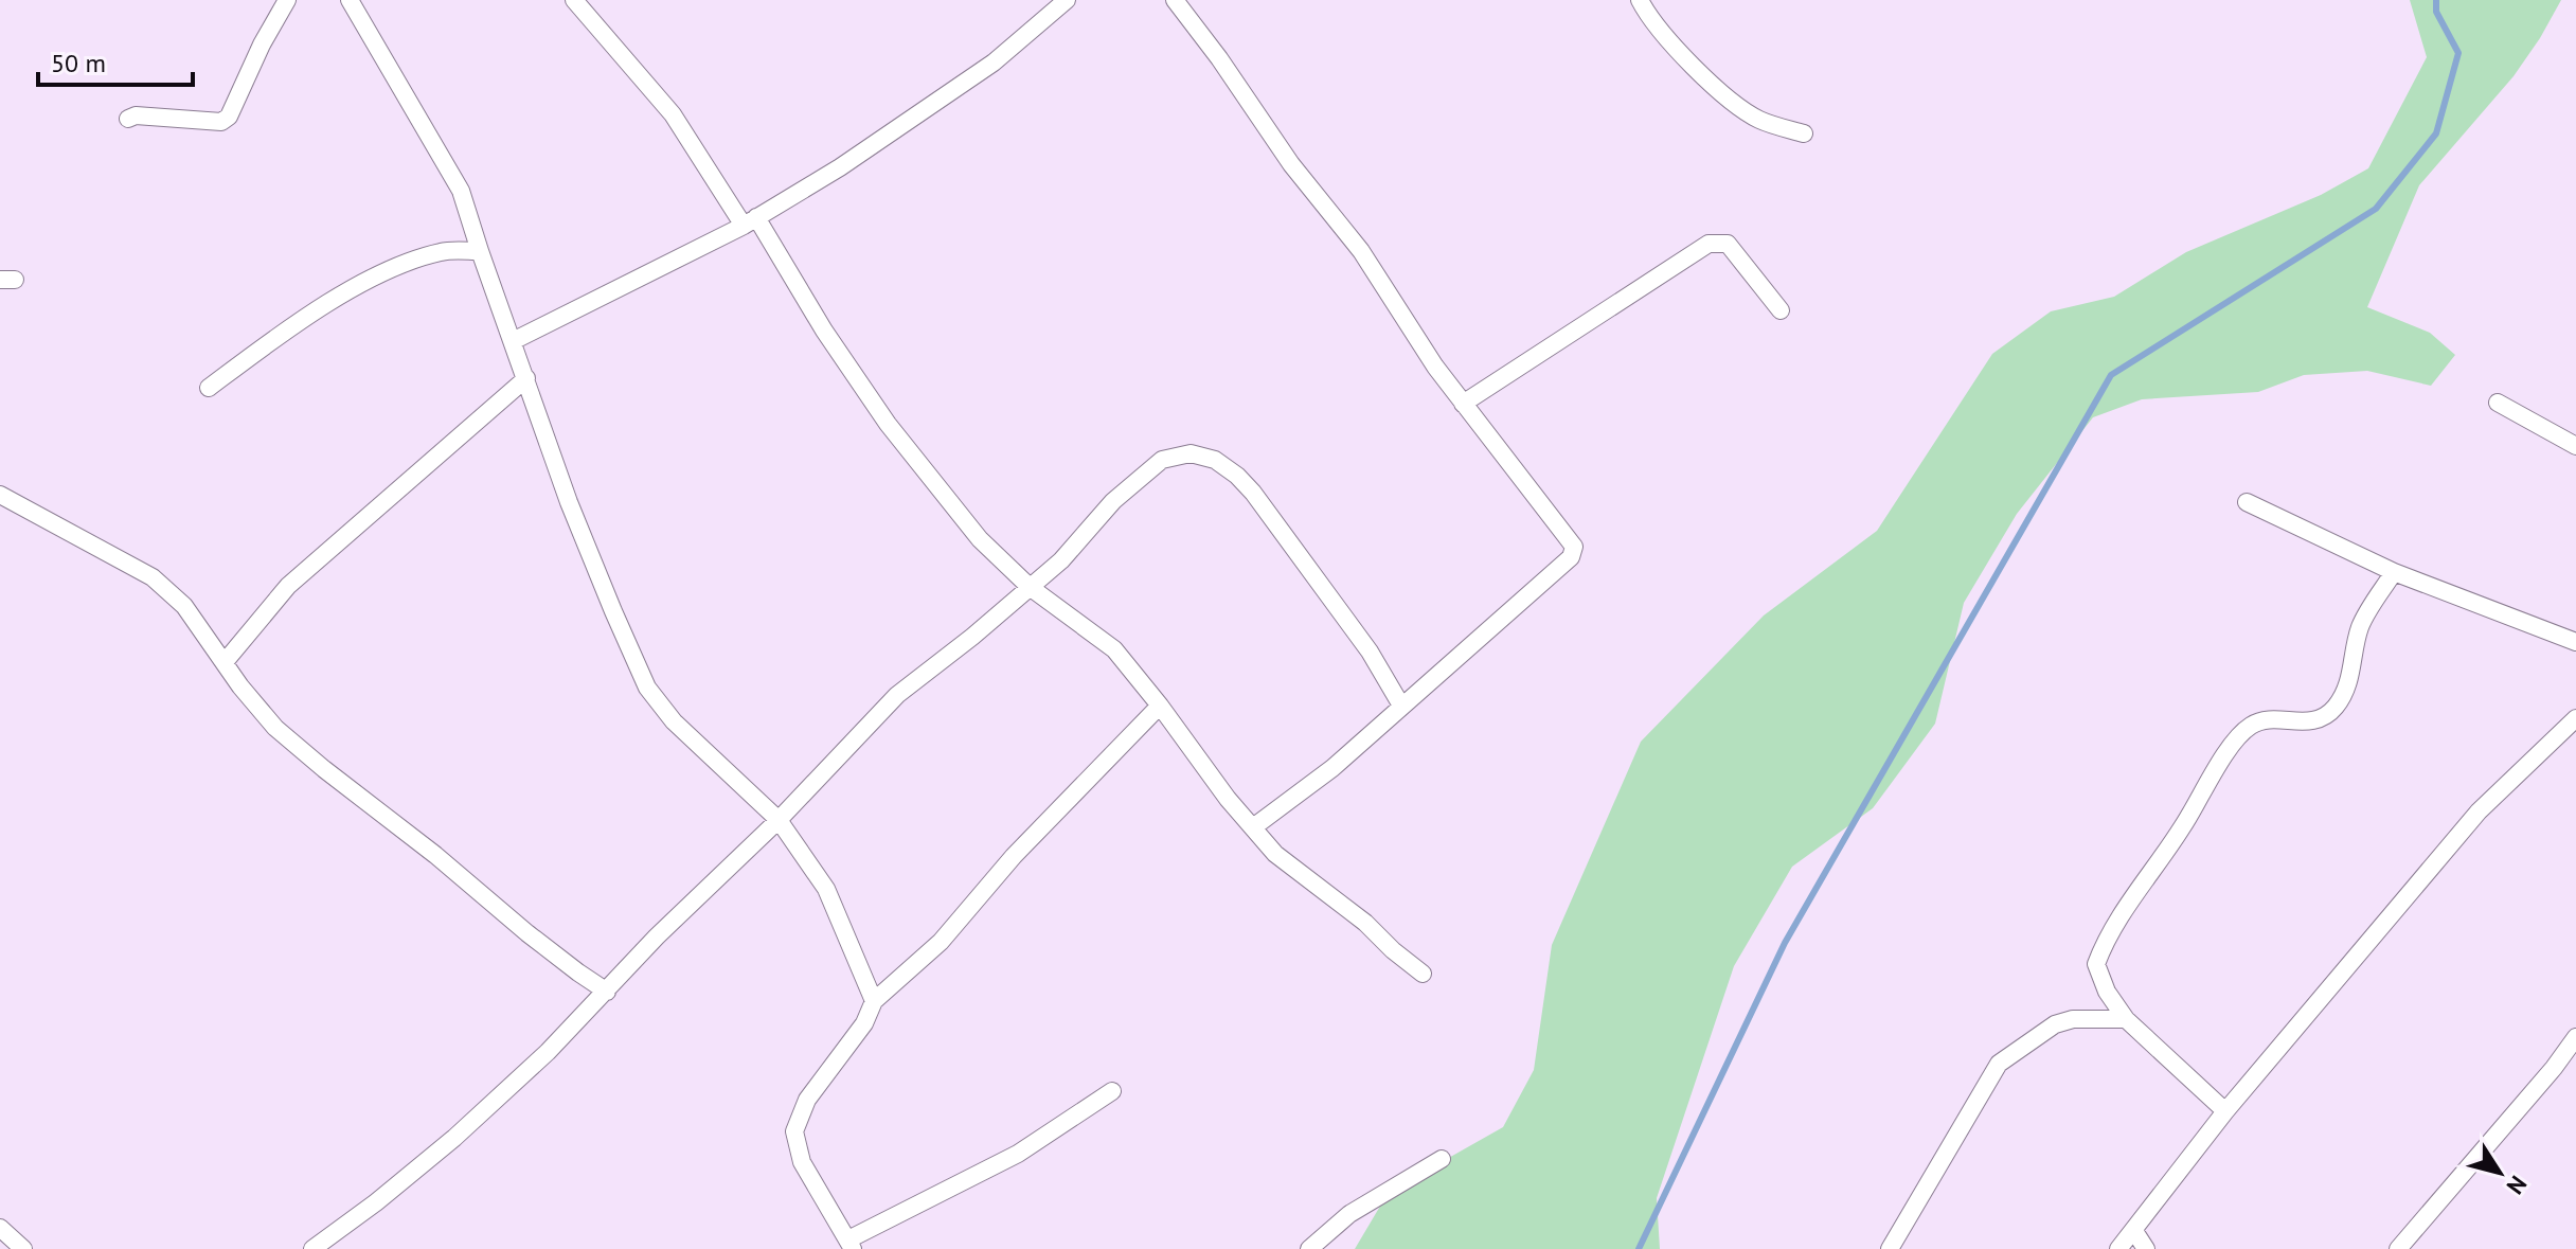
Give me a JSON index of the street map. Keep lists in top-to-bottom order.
{
  "scale_bar": "50 m",
  "north": "bottom right"
}
